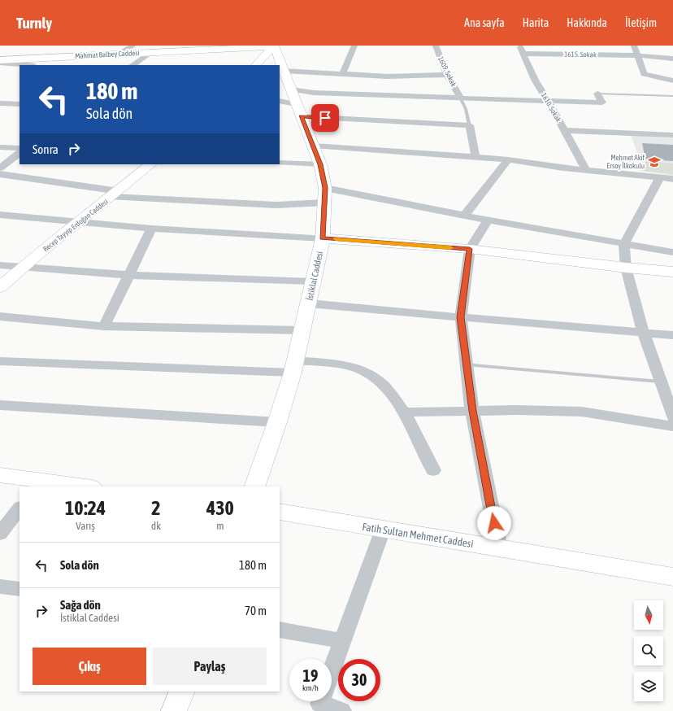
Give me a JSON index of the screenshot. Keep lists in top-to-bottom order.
{
  "streets": {
    "street": [
      "Mahmut Balbey Caddesi",
      "1615. Sokak",
      "1609. Sokak",
      "1610. Sokak",
      "Recep Tayyip Erdoğan Caddesi",
      "İstiklal Caddesi",
      "Fatih Sultan Mehmet Caddesi"
    ]
  },
  "crossings": [
    ["Mahmut Balbey Caddesi", "İstiklal Caddesi"],
    ["1615. Sokak", "1610. Sokak"]
  ],
  "places": {
    "school or university": ["Mehmet Akif Ersoy İlkokulu"]
  },
  "north": "bottom",
  "page": {
    "header": "Turnly",
    "nav": [
      "Ana sayfa",
      "Harita",
      "Hakkında",
      "İletişim"
    ],
    "turn": ["180 m", "Sola dön"],
    "then": "Sonra",
    "eta": [
      "10:24",
      "Varış",
      "2",
      "dk",
      "430",
      "m"
    ],
    "list": [
      {
        "name": "Sola dön",
        "value": "180 m"
      },
      {
        "name": "Sağa dön",
        "note": "İstiklal Caddesi",
        "value": "70 m"
      }
    ],
    "buttons": ["Çıkış", "Paylaş"],
    "speed": "19 km/h",
    "limit": "30"
  }
}
